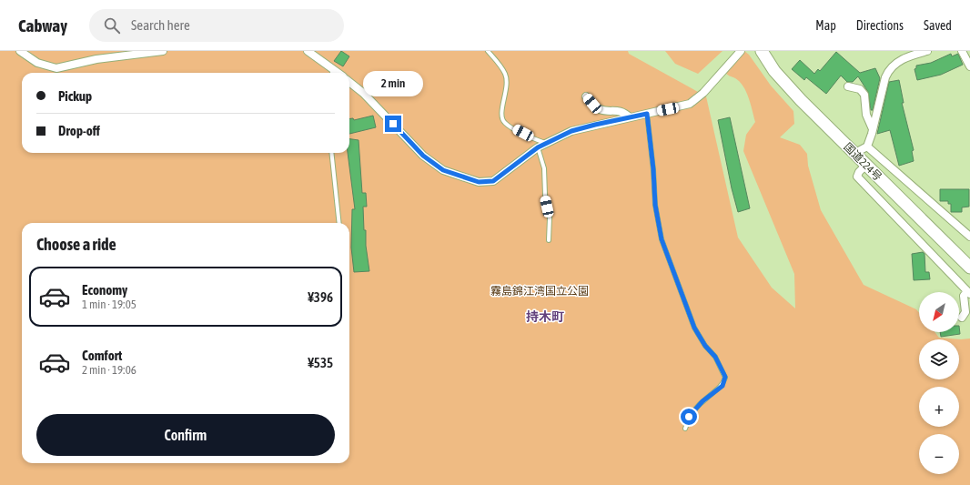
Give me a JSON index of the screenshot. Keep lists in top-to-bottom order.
{
  "streets": {
    "highway": ["国道224号"]
  },
  "districts": ["持木町"],
  "parks": ["霧島錦江湾国立公園"],
  "north": "bottom left",
  "page": {
    "header": "Cabway",
    "search": "Search here",
    "nav": ["Map", "Directions", "Saved"],
    "bubble": "2 min",
    "banner": ["Pickup", "Drop-off"],
    "heading": "Choose a ride",
    "list": [
      {
        "name": "Economy",
        "note": "1 min · 19:05",
        "value": "¥396"
      },
      {
        "name": "Comfort",
        "note": "2 min · 19:06",
        "value": "¥535"
      }
    ],
    "map_buttons": ["+", "−"],
    "buttons": "Confirm"
  }
}
